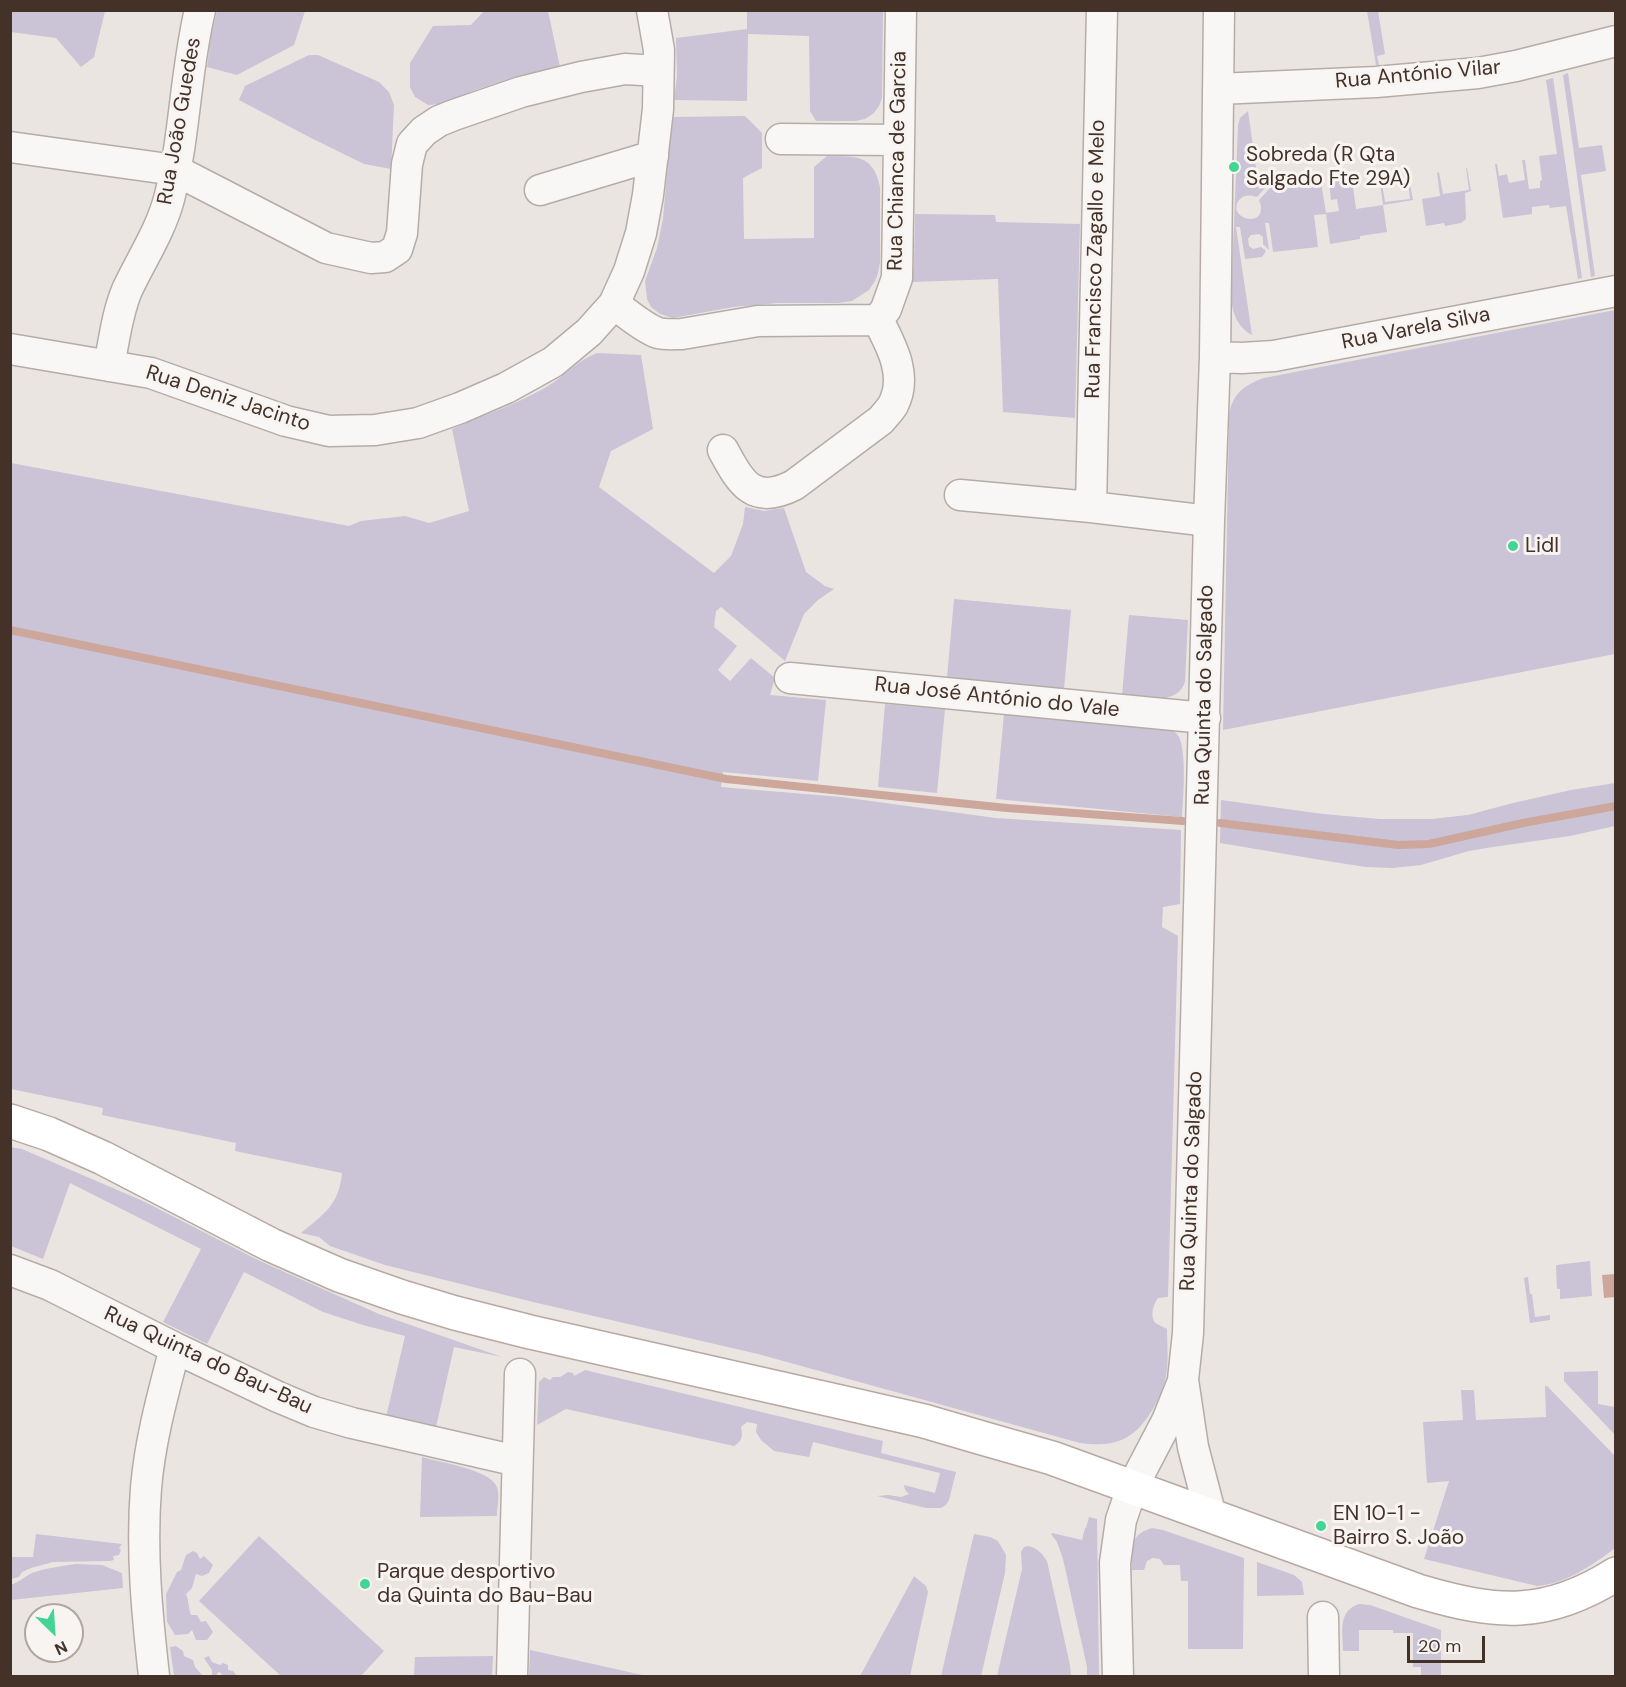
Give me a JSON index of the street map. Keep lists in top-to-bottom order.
{
  "streets": {
    "street": [
      "Rua António Vilar",
      "Rua João Guedes",
      "Rua Chianca de Garcia",
      "Rua Francisco Zagallo e Melo",
      "Rua Varela Silva",
      "Rua Deniz Jacinto",
      "Rua Quinta do Salgado",
      "Rua José António do Vale",
      "Rua Quinta do Bau-Bau"
    ]
  },
  "crossings": [
    ["Rua António Vilar", "Rua Quinta do Salgado"],
    ["Rua João Guedes", "Rua Deniz Jacinto"],
    ["Rua Varela Silva", "Rua Quinta do Salgado"],
    ["Rua Quinta do Salgado", "Rua José António do Vale"]
  ],
  "places": [
    "Sobreda (R Qta Salgado Fte 29A)",
    "Lidl",
    "EN 10-1 - Bairro S. João",
    "Parque desportivo da Quinta do Bau-Bau"
  ],
  "scale_bar": "20 m",
  "north": "bottom right"
}
